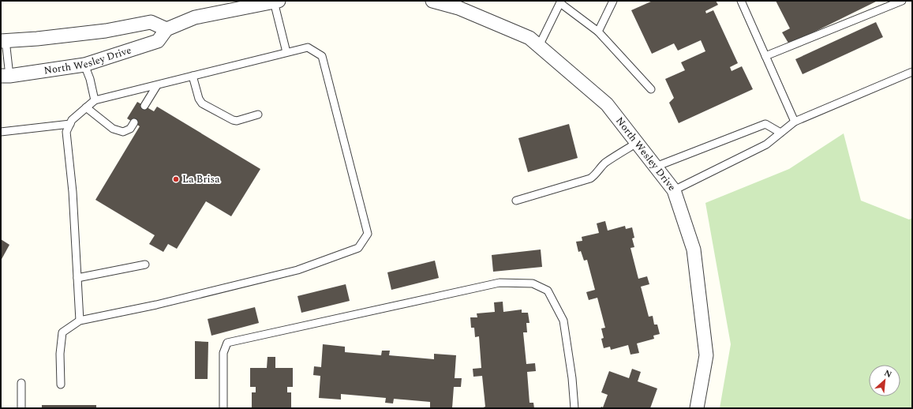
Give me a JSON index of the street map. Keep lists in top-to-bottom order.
{
  "streets": {
    "street": ["North Wesley Drive"]
  },
  "places": ["La Brisa"],
  "north": "top right"
}
